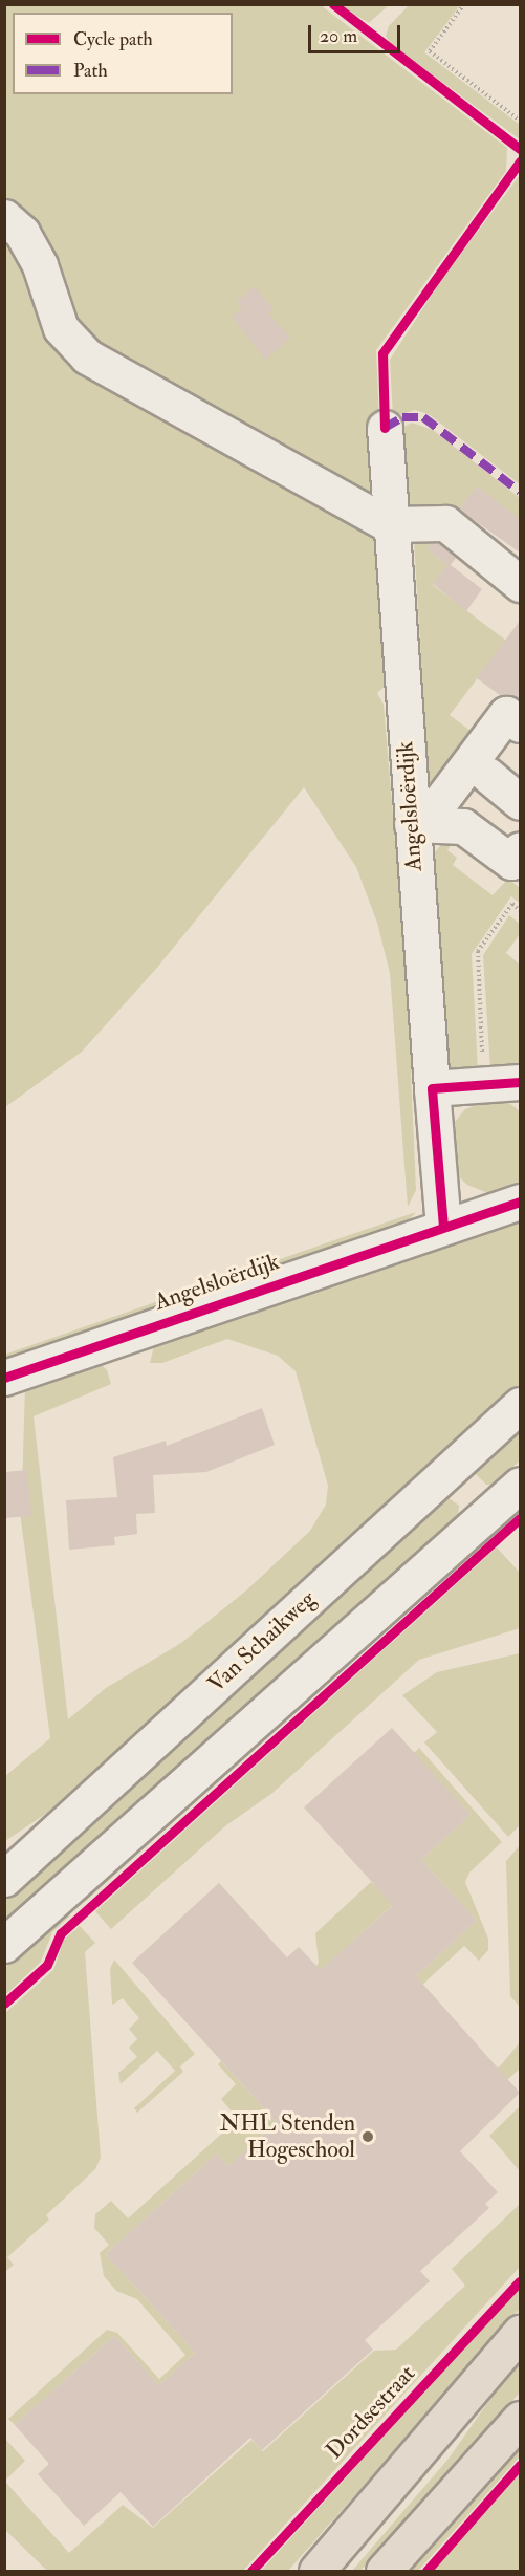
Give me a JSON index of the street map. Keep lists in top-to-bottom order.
{
  "streets": {
    "street": ["Angelsloërdijk", "Van Schaikweg"],
    "cycle path": ["Dordsestraat"]
  },
  "places": ["NHL Stenden Hogeschool"],
  "legend": ["Cycle path", "Path"],
  "scale_bar": "20 m"
}
